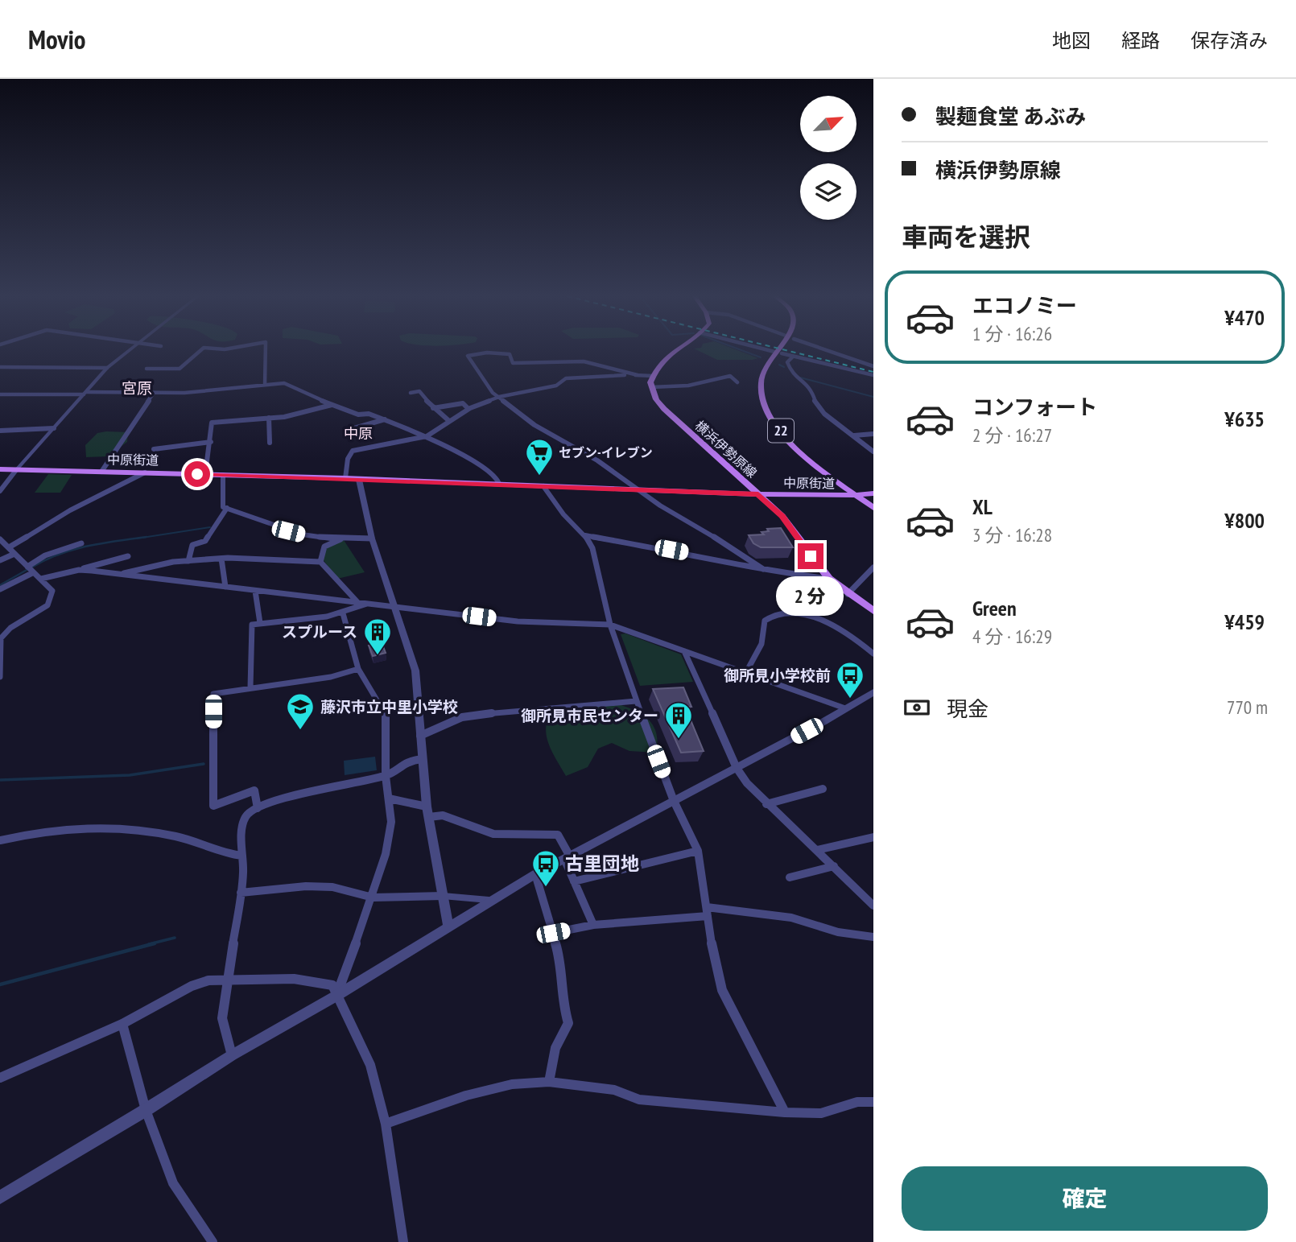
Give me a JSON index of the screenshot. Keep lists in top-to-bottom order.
{
  "streets": {
    "main road": ["22", "横浜伊勢原線", "中原街道"]
  },
  "crossings": [
    ["22", "中原街道"],
    ["横浜伊勢原線", "中原街道"]
  ],
  "districts": ["宮原", "中原"],
  "places": {
    "supermarket": ["セブン-イレブン"],
    "building": ["スプルース", "御所見市民センター"],
    "bus stop": ["御所見小学校前", "古里団地"],
    "school or university": ["藤沢市立中里小学校"]
  },
  "north": "top right",
  "page": {
    "header": "Movio",
    "nav": ["地図", "経路", "保存済み"],
    "banner": ["製麺食堂 あぶみ", "横浜伊勢原線"],
    "heading": "車両を選択",
    "list": [
      {
        "name": "エコノミー",
        "note": "1 分 · 16:26",
        "value": "¥470"
      },
      {
        "name": "コンフォート",
        "note": "2 分 · 16:27",
        "value": "¥635"
      },
      {
        "name": "XL",
        "note": "3 分 · 16:28",
        "value": "¥800"
      },
      {
        "name": "Green",
        "note": "4 分 · 16:29",
        "value": "¥459"
      }
    ],
    "bubble": "2 分",
    "pay": ["現金", "770 m"],
    "buttons": "確定"
  }
}
